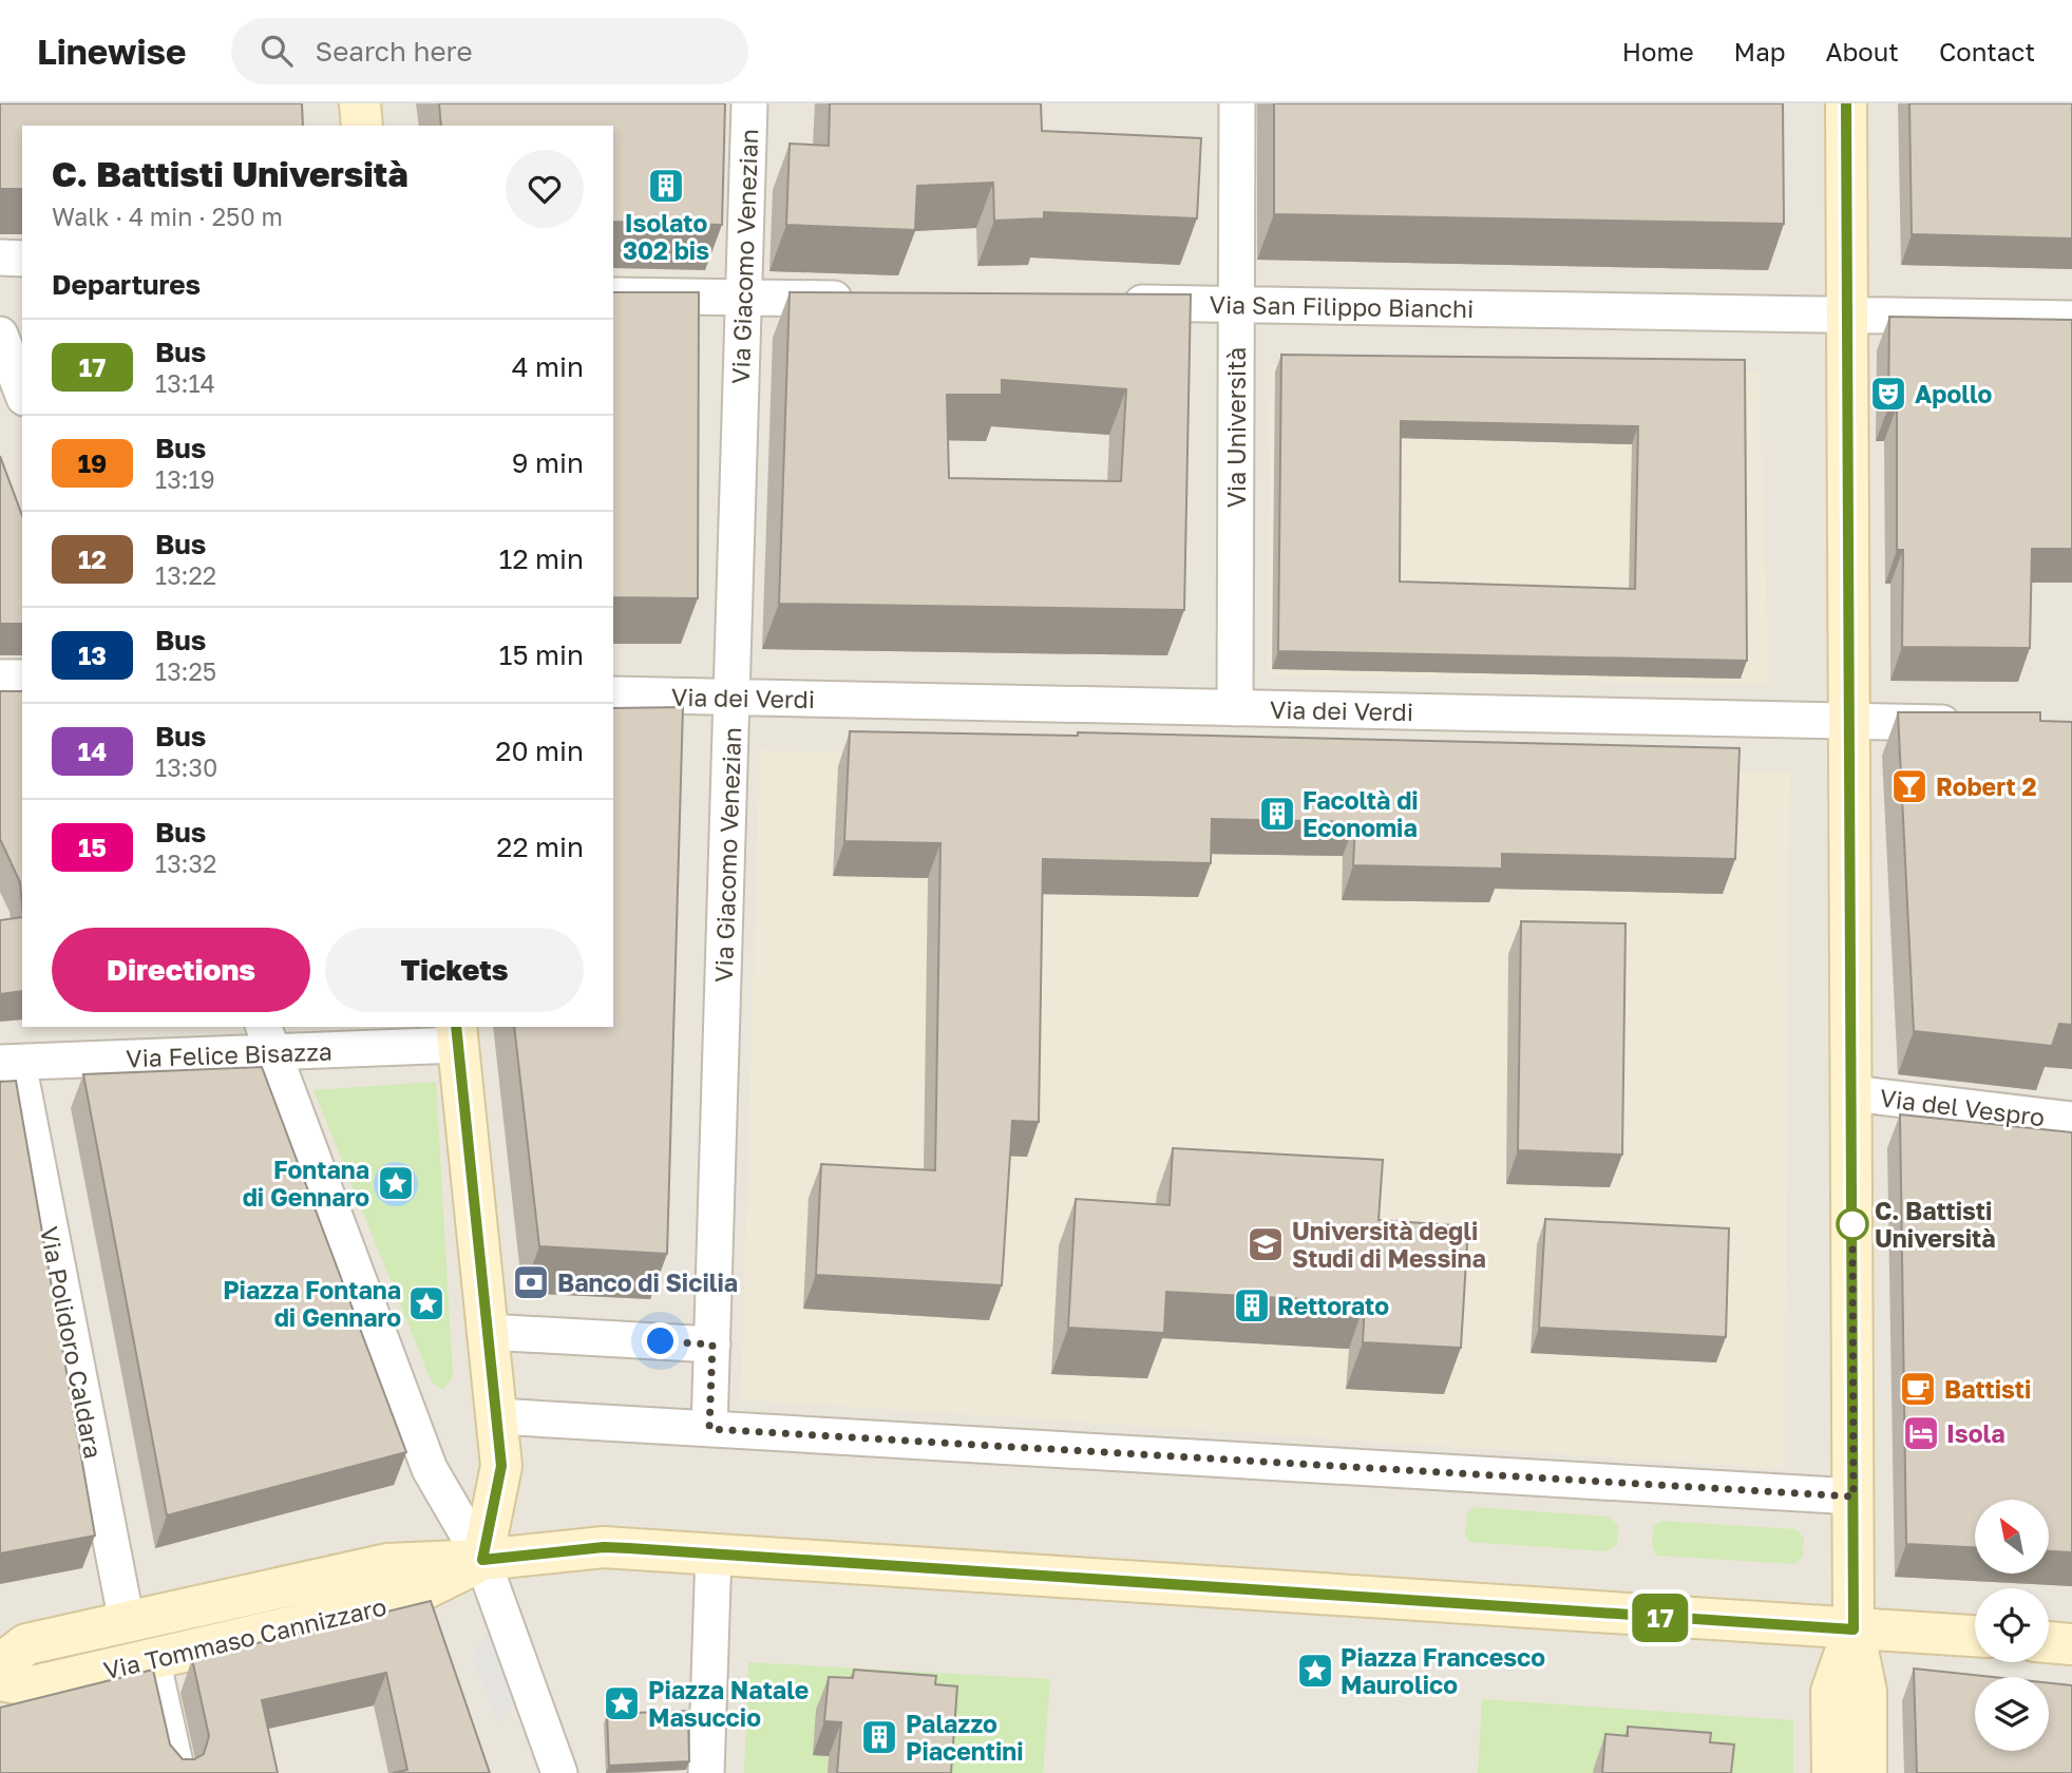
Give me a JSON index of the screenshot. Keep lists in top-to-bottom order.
{
  "streets": {
    "main road": ["Via Tommaso Cannizzaro"],
    "street": [
      "Via Giacomo Venezian",
      "Via San Filippo Bianchi",
      "Via Università",
      "Via dei Verdi",
      "Via Felice Bisazza",
      "Via del Vespro",
      "Via Polidoro Caldara"
    ]
  },
  "crossings": [
    ["Via Giacomo Venezian", "Via dei Verdi"],
    ["Via San Filippo Bianchi", "Via Università"],
    ["Via Università", "Via dei Verdi"],
    ["Via Felice Bisazza", "Via Polidoro Caldara"],
    ["Via Polidoro Caldara", "Via Tommaso Cannizzaro"]
  ],
  "places": {
    "building": [
      "Isolato 302 bis",
      "Facoltà di Economia",
      "Rettorato",
      "Palazzo Piacentini"
    ],
    "theatre": ["Apollo"],
    "bar": ["Robert 2"],
    "place": [
      "Fontana di Gennaro",
      "Piazza Fontana di Gennaro",
      "Piazza Francesco Maurolico",
      "Piazza Natale Masuccio"
    ],
    "other": ["C. Battisti Università"],
    "school or university": ["Università degli Studi di Messina"],
    "bank": ["Banco di Sicilia"],
    "cafe": ["Battisti"],
    "hotel": ["Isola"]
  },
  "lines": ["bus line 17"],
  "north": "top left",
  "page": {
    "header": "Linewise",
    "search": "Search here",
    "nav": [
      "Home",
      "Map",
      "About",
      "Contact"
    ],
    "on_map": "17",
    "heading": [
      ["C. Battisti Università", "Walk · 4 min · 250 m"],
      "Departures"
    ],
    "list": [
      {
        "mark": "17",
        "name": "Bus",
        "note": "13:14",
        "value": "4 min"
      },
      {
        "mark": "19",
        "name": "Bus",
        "note": "13:19",
        "value": "9 min"
      },
      {
        "mark": "12",
        "name": "Bus",
        "note": "13:22",
        "value": "12 min"
      },
      {
        "mark": "13",
        "name": "Bus",
        "note": "13:25",
        "value": "15 min"
      },
      {
        "mark": "14",
        "name": "Bus",
        "note": "13:30",
        "value": "20 min"
      },
      {
        "mark": "15",
        "name": "Bus",
        "note": "13:32",
        "value": "22 min"
      }
    ],
    "buttons": ["Directions", "Tickets"]
  }
}
